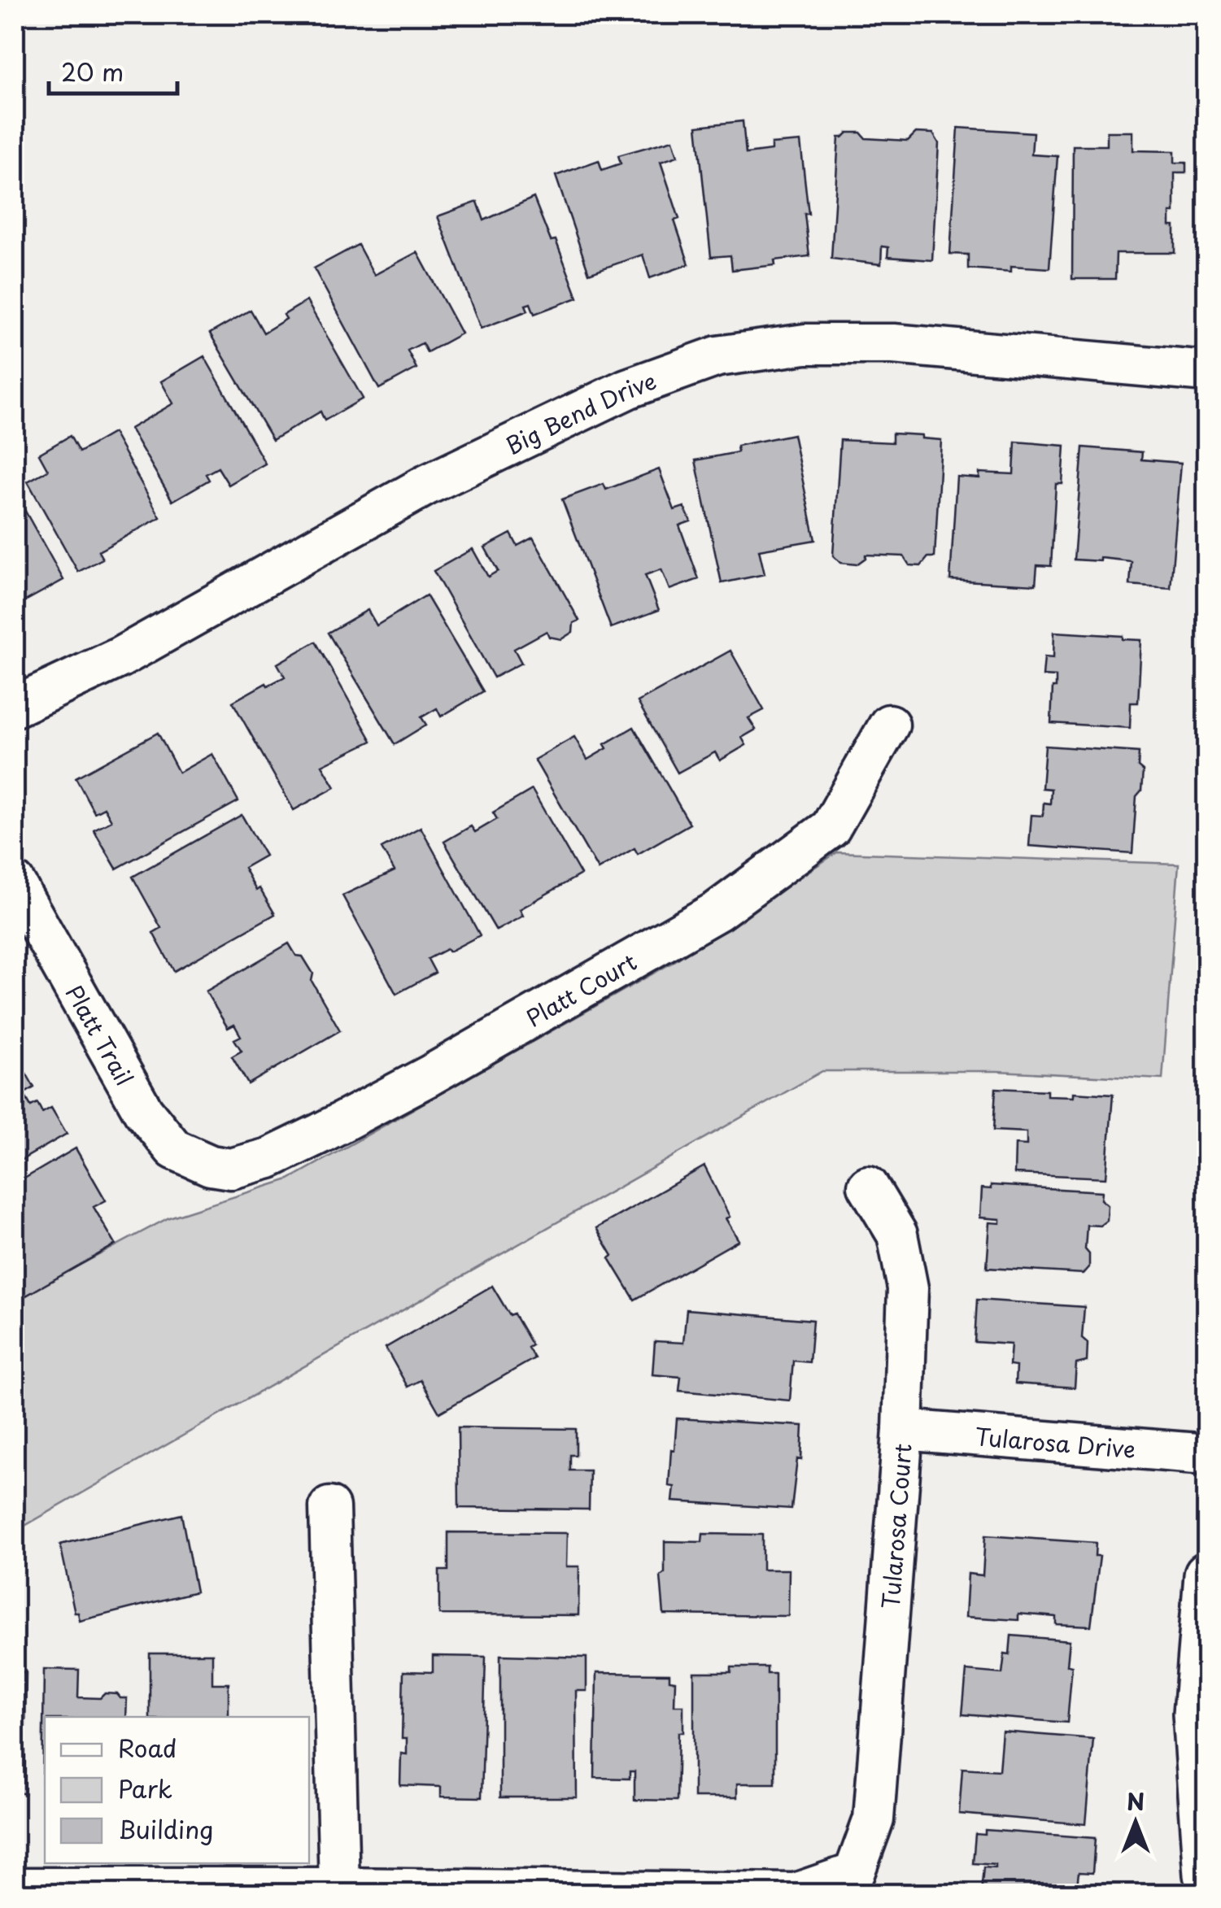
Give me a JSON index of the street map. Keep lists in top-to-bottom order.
{
  "streets": {
    "street": [
      "Big Bend Drive",
      "Platt Court",
      "Platt Trail",
      "Tularosa Drive",
      "Tularosa Court"
    ]
  },
  "crossings": [
    ["Platt Court", "Platt Trail"],
    ["Tularosa Drive", "Tularosa Court"]
  ],
  "legend": ["Road", "Park", "Building"],
  "scale_bar": "20 m",
  "north": "top"
}
